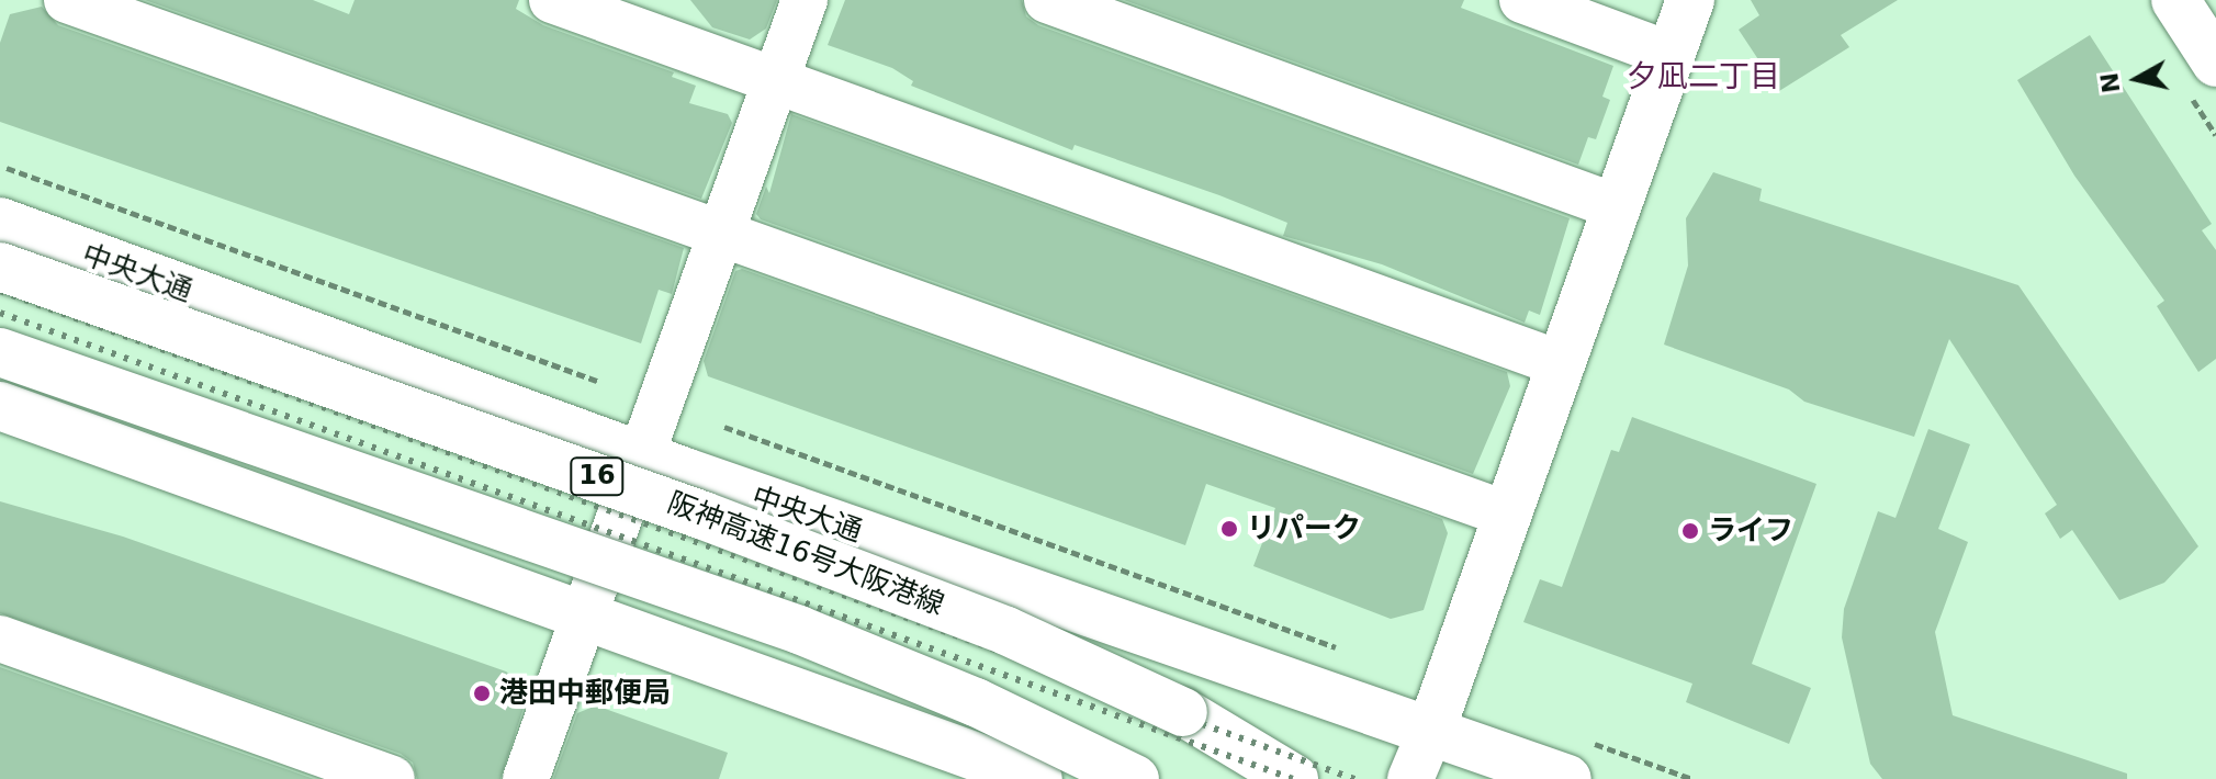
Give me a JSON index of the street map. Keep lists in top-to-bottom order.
{
  "streets": {
    "main road": ["中央大通", "16", "阪神高速16号大阪港線"]
  },
  "districts": ["夕凪二丁目"],
  "places": ["リパーク", "ライフ", "港田中郵便局"],
  "north": "left"
}
